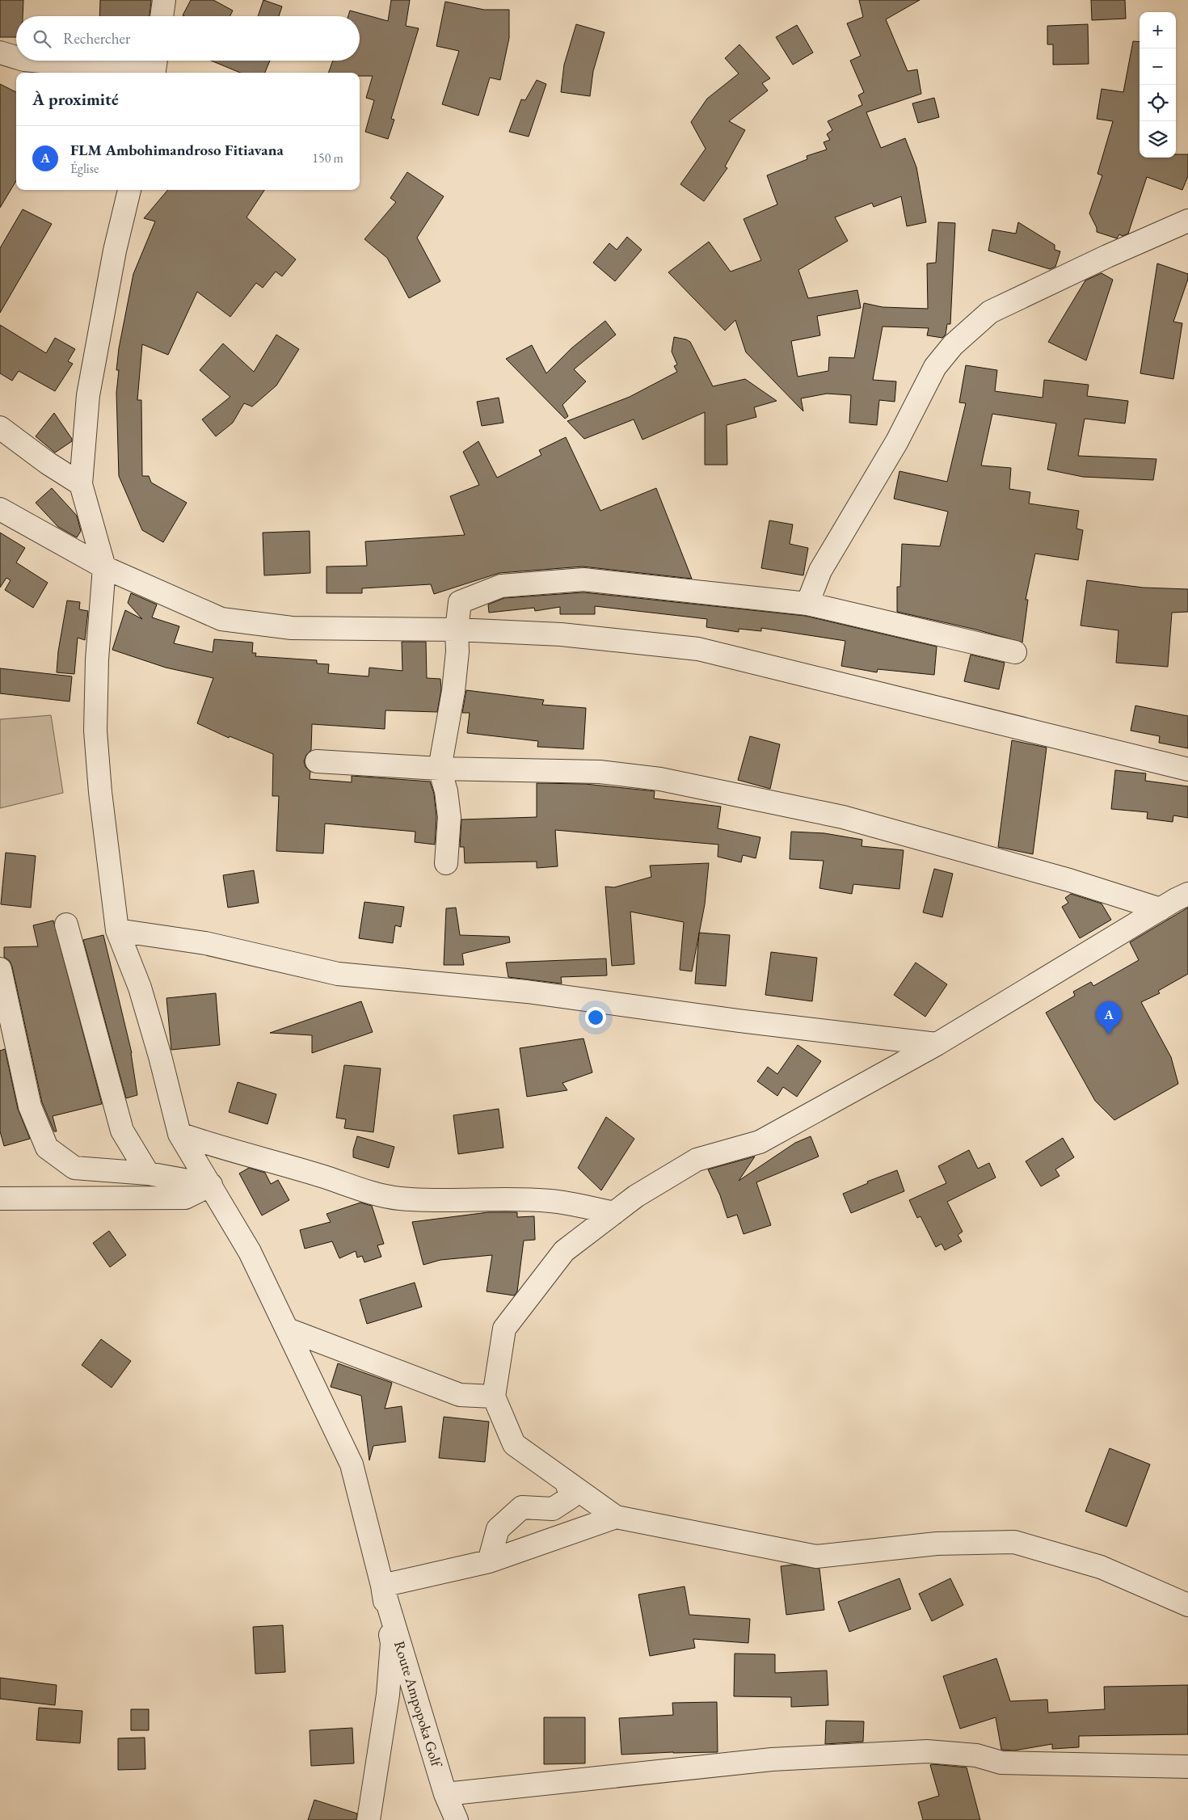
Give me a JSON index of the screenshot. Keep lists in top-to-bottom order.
{
  "streets": {
    "street": ["Route Ampopoka Golf"]
  },
  "page": {
    "map_buttons": ["+", "−"],
    "search": "Rechercher",
    "heading": "À proximité",
    "list": [
      {
        "mark": "A",
        "name": "FLM Ambohimandroso Fitiavana",
        "note": "Église",
        "value": "150 m"
      }
    ],
    "pins": "A"
  }
}
